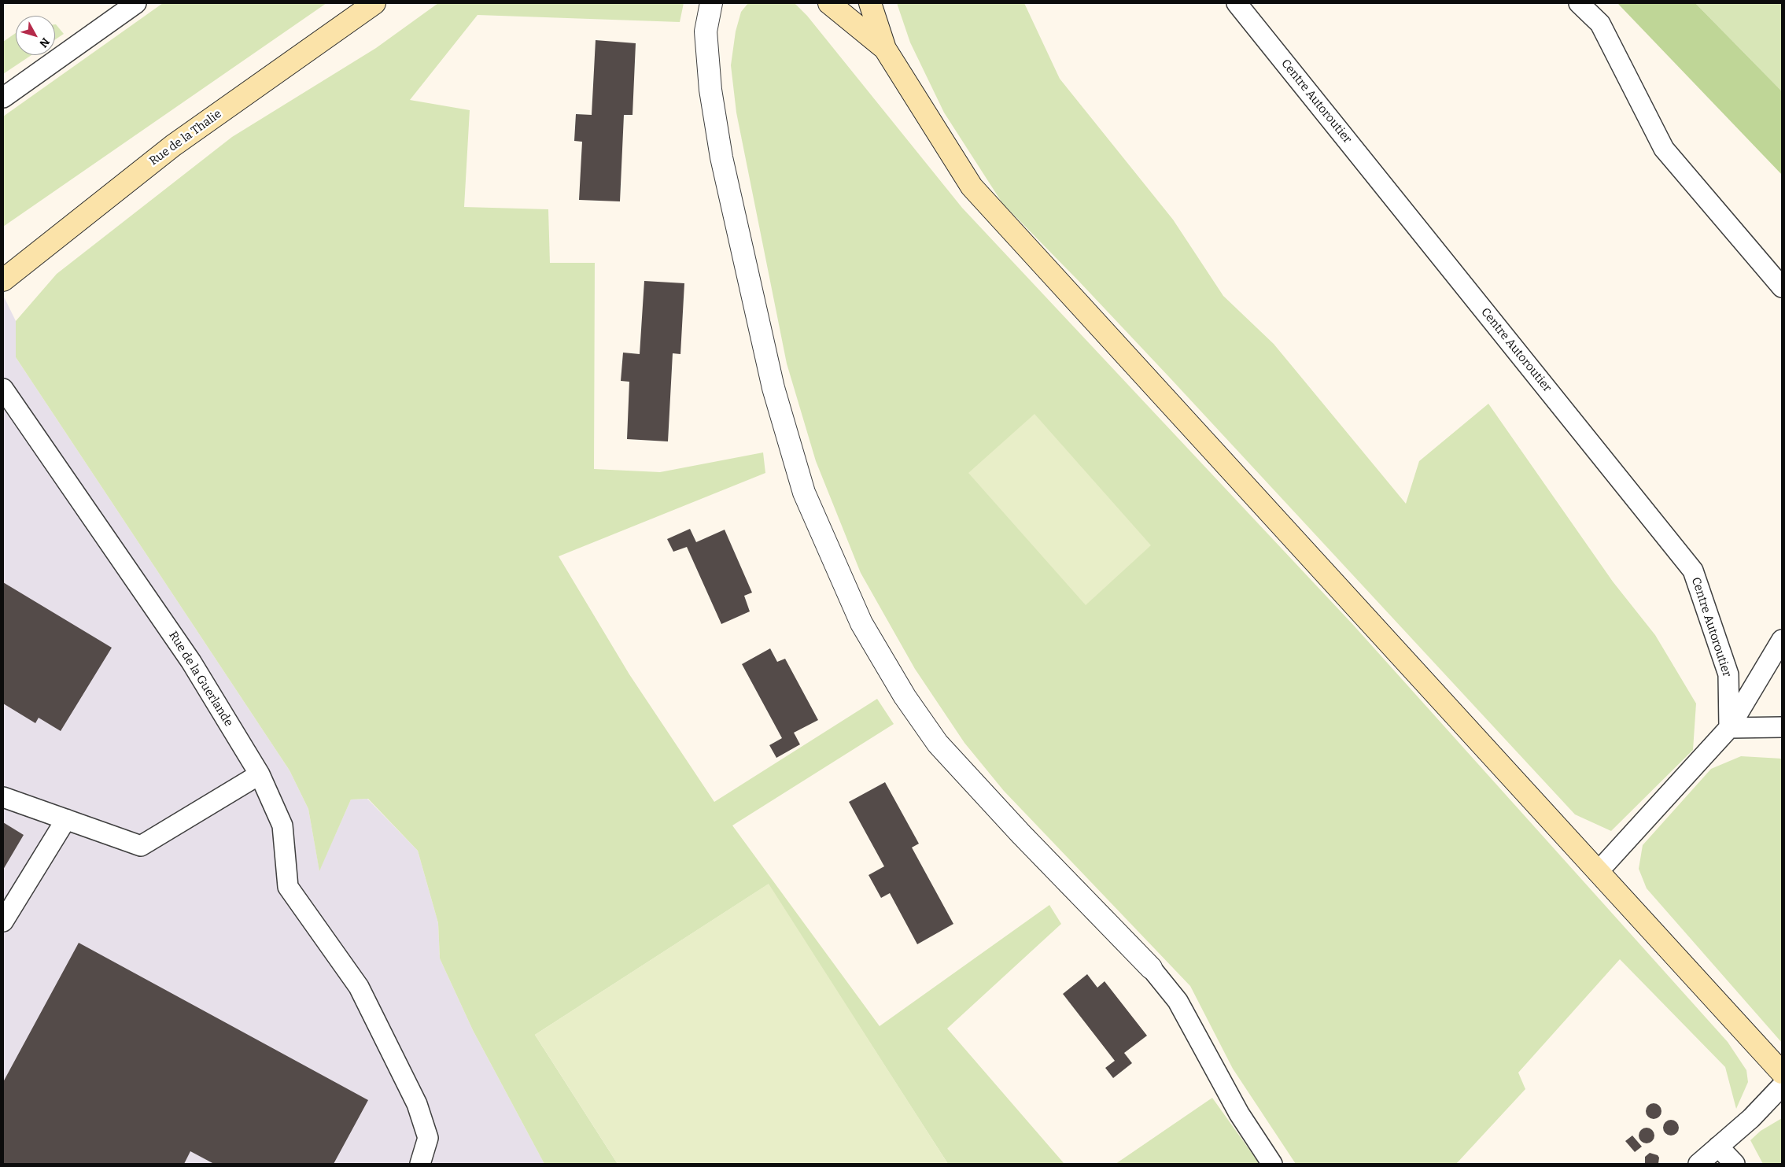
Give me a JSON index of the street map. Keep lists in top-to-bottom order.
{
  "streets": {
    "street": ["Rue de la Thalie"],
    "lane": ["Centre Autoroutier", "Rue de la Guerlande"]
  },
  "north": "bottom right"
}
